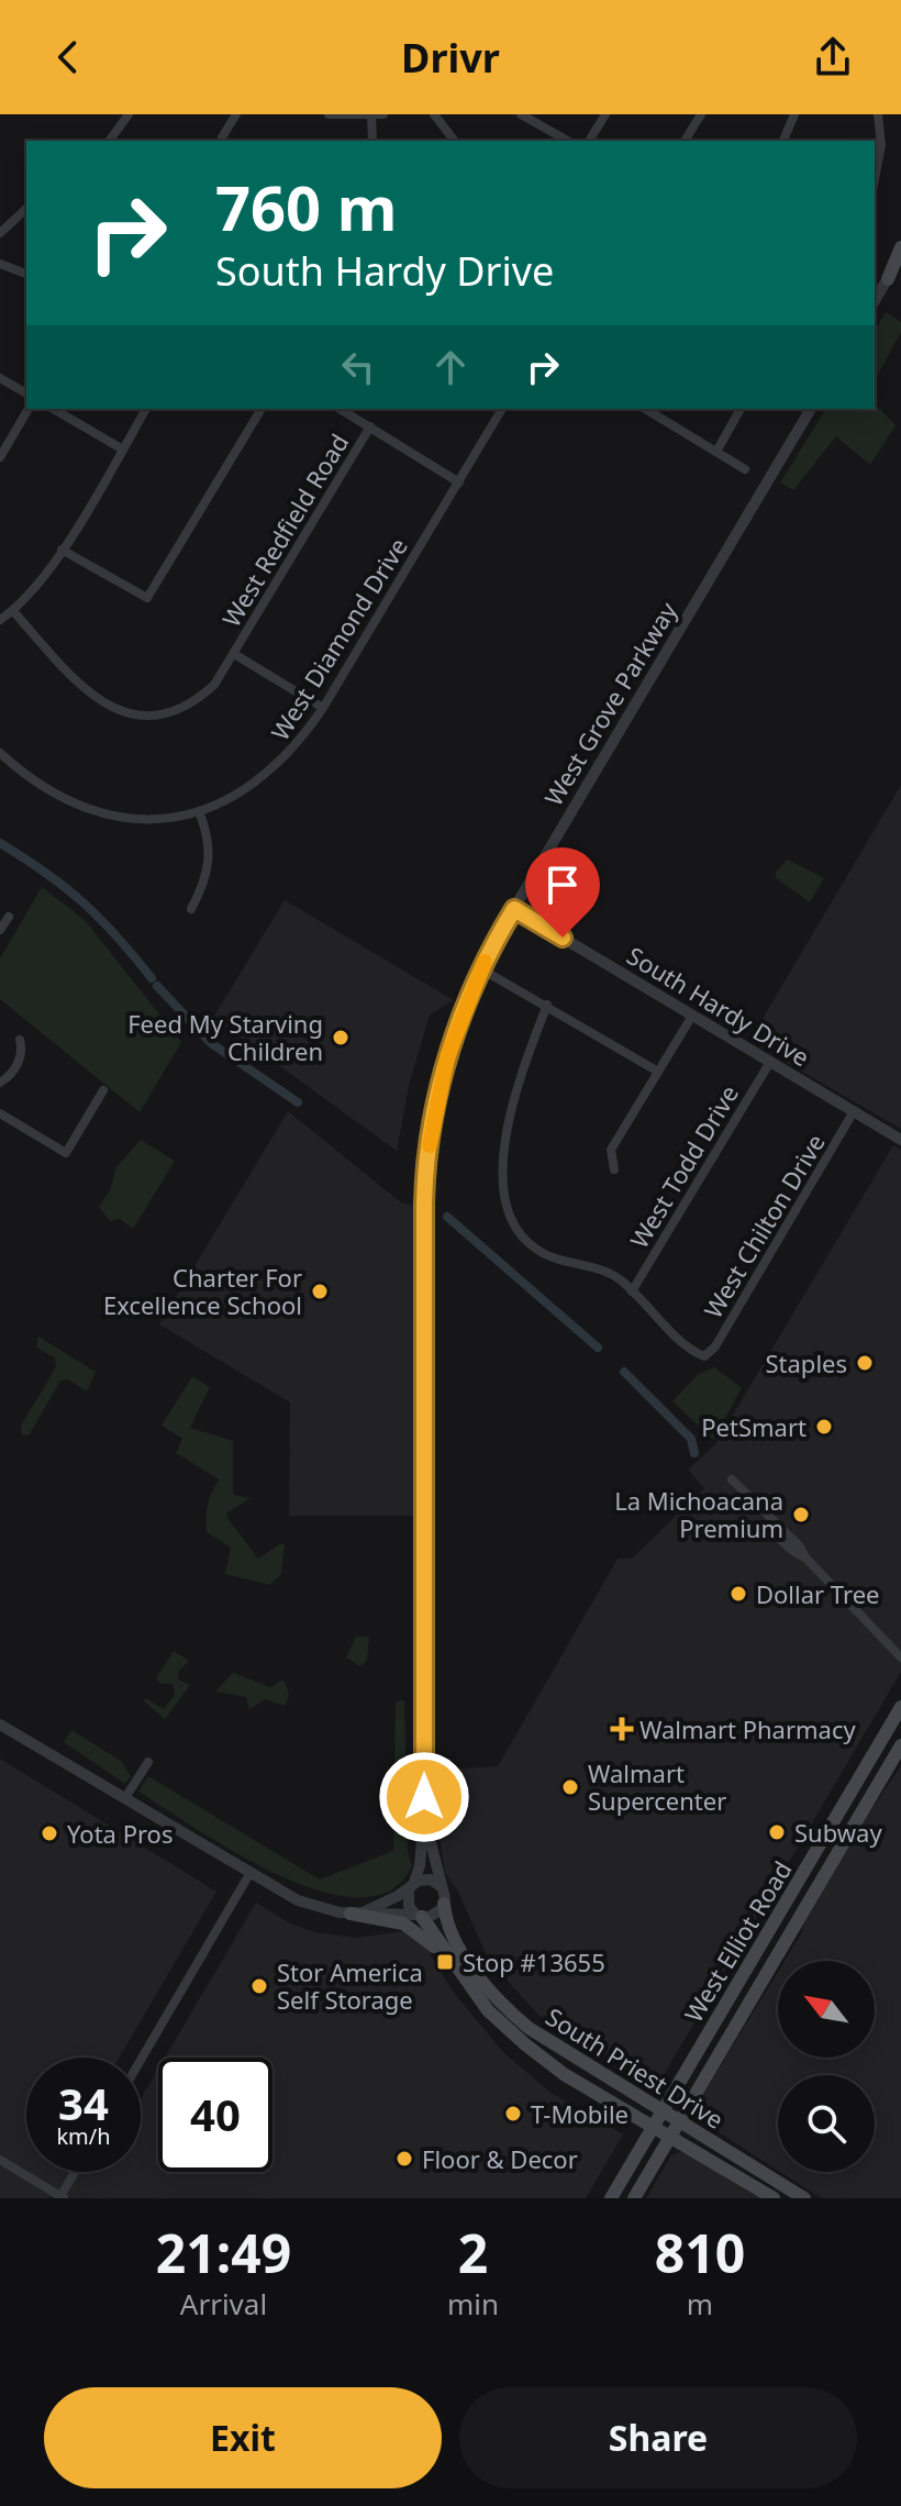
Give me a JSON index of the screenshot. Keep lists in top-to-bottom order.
{
  "streets": {
    "main road": ["West Elliot Road", "South Priest Drive"],
    "street": [
      "West Redfield Road",
      "West Diamond Drive",
      "West Grove Parkway",
      "South Hardy Drive",
      "West Todd Drive",
      "West Chilton Drive"
    ]
  },
  "crossings": [
    ["West Grove Parkway", "South Hardy Drive"],
    ["West Grove Parkway", "South Priest Drive"],
    ["South Hardy Drive", "West Todd Drive"],
    ["South Hardy Drive", "West Chilton Drive"],
    ["West Todd Drive", "West Chilton Drive"],
    ["West Elliot Road", "South Priest Drive"]
  ],
  "places": {
    "other": [
      "Feed My Starving Children",
      "Charter For Excellence School",
      "Staples",
      "PetSmart",
      "La Michoacana Premium",
      "Dollar Tree",
      "Walmart Supercenter",
      "Subway",
      "Yota Pros",
      "Stor America Self Storage",
      "T-Mobile",
      "Floor & Decor"
    ],
    "health": ["Walmart Pharmacy"],
    "transit": ["Stop #13655"]
  },
  "north": "top left",
  "page": {
    "header": "Drivr",
    "turn": ["760 m", "South Hardy Drive"],
    "speed": "34 km/h",
    "limit": "40",
    "eta": [
      "21:49",
      "Arrival",
      "2",
      "min",
      "810",
      "m"
    ],
    "buttons": ["Exit", "Share"]
  }
}
